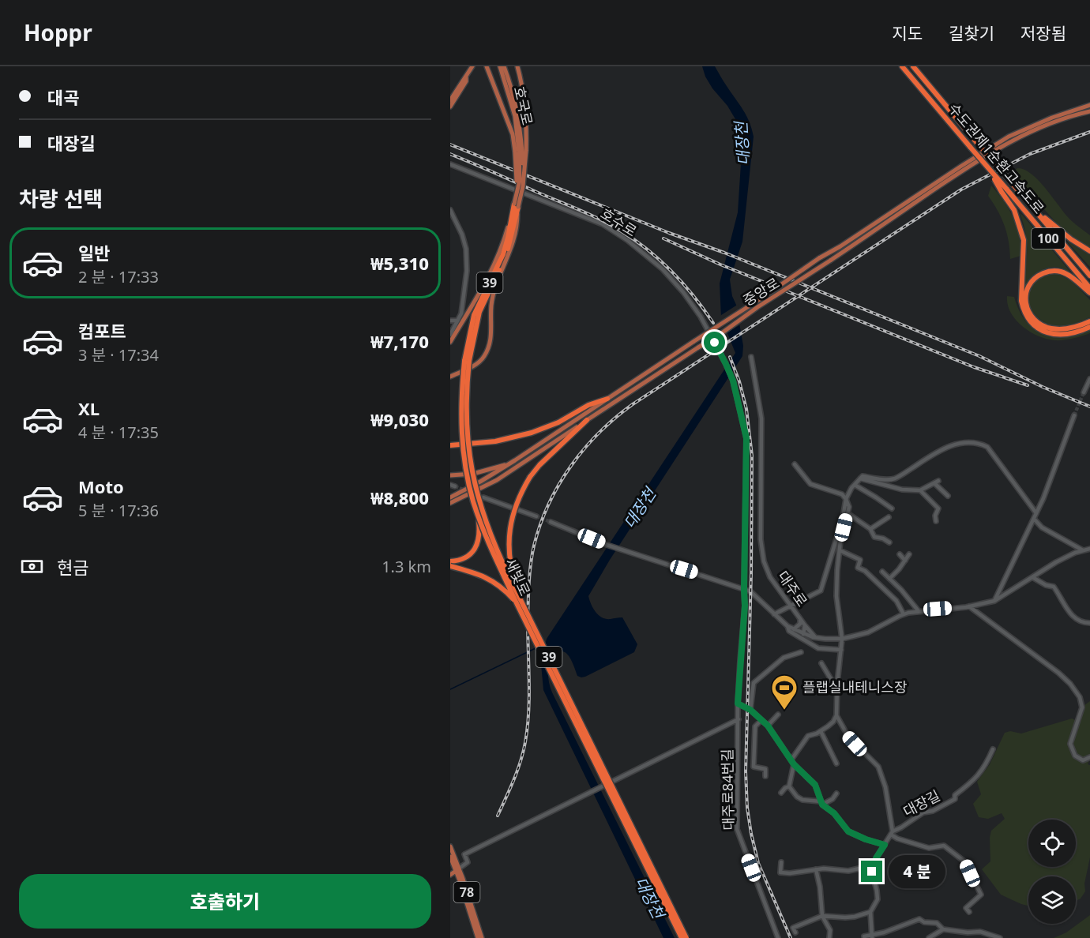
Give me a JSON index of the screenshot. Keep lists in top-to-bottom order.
{
  "streets": {
    "highway": [
      "수도권제1순환고속도로",
      "100",
      "39",
      "새빛로"
    ],
    "main road": ["호국로", "중앙로", "78"],
    "street": [
      "호수로",
      "대주로",
      "대주로84번길",
      "대장길"
    ]
  },
  "crossings": [
    ["호국로", "39"],
    ["호수로", "대주로"],
    ["호수로", "대주로84번길"],
    ["39", "새빛로"],
    ["대주로", "대주로84번길"],
    ["대주로84번길", "78"]
  ],
  "water": ["대장천"],
  "places": {
    "sports": ["플랩실내테니스장"]
  },
  "page": {
    "header": "Hoppr",
    "nav": ["지도", "길찾기", "저장됨"],
    "banner": ["대곡", "대장길"],
    "heading": "차량 선택",
    "list": [
      {
        "name": "일반",
        "note": "2 분 · 17:33",
        "value": "₩5,310"
      },
      {
        "name": "컴포트",
        "note": "3 분 · 17:34",
        "value": "₩7,170"
      },
      {
        "name": "XL",
        "note": "4 분 · 17:35",
        "value": "₩9,030"
      },
      {
        "name": "Moto",
        "note": "5 분 · 17:36",
        "value": "₩8,800"
      }
    ],
    "pay": ["현금", "1.3 km"],
    "bubble": "4 분",
    "buttons": "호출하기"
  }
}
